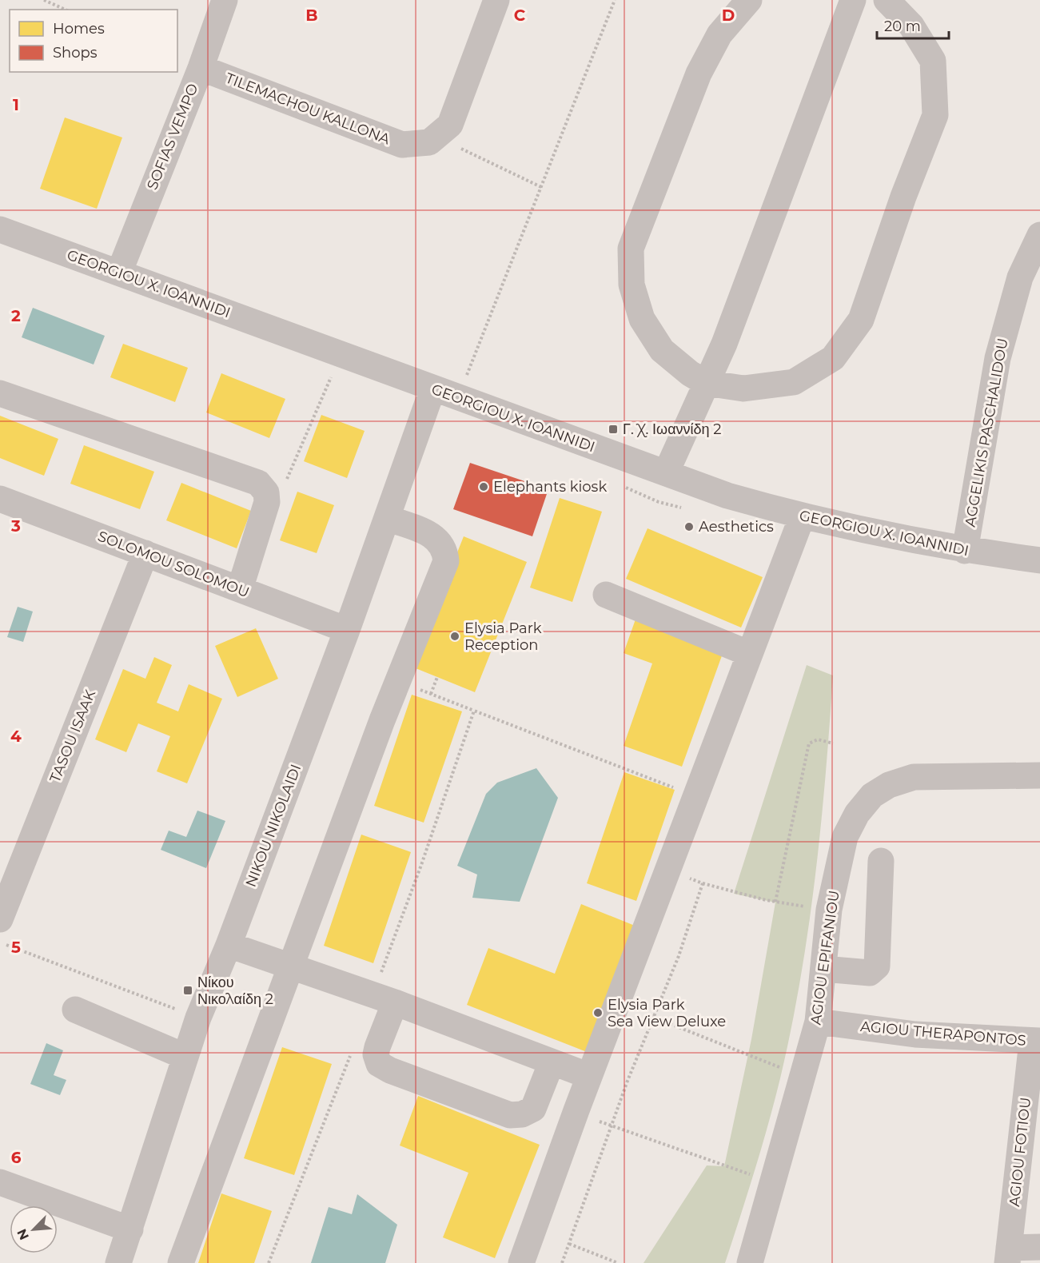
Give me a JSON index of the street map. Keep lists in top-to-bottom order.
{
  "streets": {
    "street": [
      "TILEMACHOU KALLONA",
      "SOFIAS VEMPO",
      "GEORGIOU X. IOANNIDI",
      "AGGELIKIS PASCHALIDOU",
      "SOLOMOU SOLOMOU",
      "TASOU ISAAK",
      "NIKOU NIKOLAIDI",
      "AGIOU EPIFANIOU",
      "AGIOU THERAPONTOS",
      "AGIOU FOTIOU"
    ]
  },
  "crossings": [
    ["TILEMACHOU KALLONA", "SOFIAS VEMPO"],
    ["SOFIAS VEMPO", "GEORGIOU X. IOANNIDI"],
    ["GEORGIOU X. IOANNIDI", "AGGELIKIS PASCHALIDOU"],
    ["GEORGIOU X. IOANNIDI", "NIKOU NIKOLAIDI"],
    ["SOLOMOU SOLOMOU", "TASOU ISAAK"],
    ["SOLOMOU SOLOMOU", "NIKOU NIKOLAIDI"],
    ["AGIOU EPIFANIOU", "AGIOU THERAPONTOS"],
    ["AGIOU THERAPONTOS", "AGIOU FOTIOU"]
  ],
  "places": {
    "transit": ["Γ. Χ. Ιωαννίδη 2", "Νίκου Νικολαίδη 2"],
    "other": [
      "Elephants kiosk",
      "Aesthetics",
      "Elysia Park Reception",
      "Elysia Park Sea View Deluxe"
    ]
  },
  "legend": ["Homes", "Shops"],
  "scale_bar": "20 m",
  "north": "bottom left",
  "grid": {
    "columns": ["B", "C", "D"],
    "rows": [
      "1",
      "2",
      "3",
      "4",
      "5",
      "6"
    ]
  }
}
